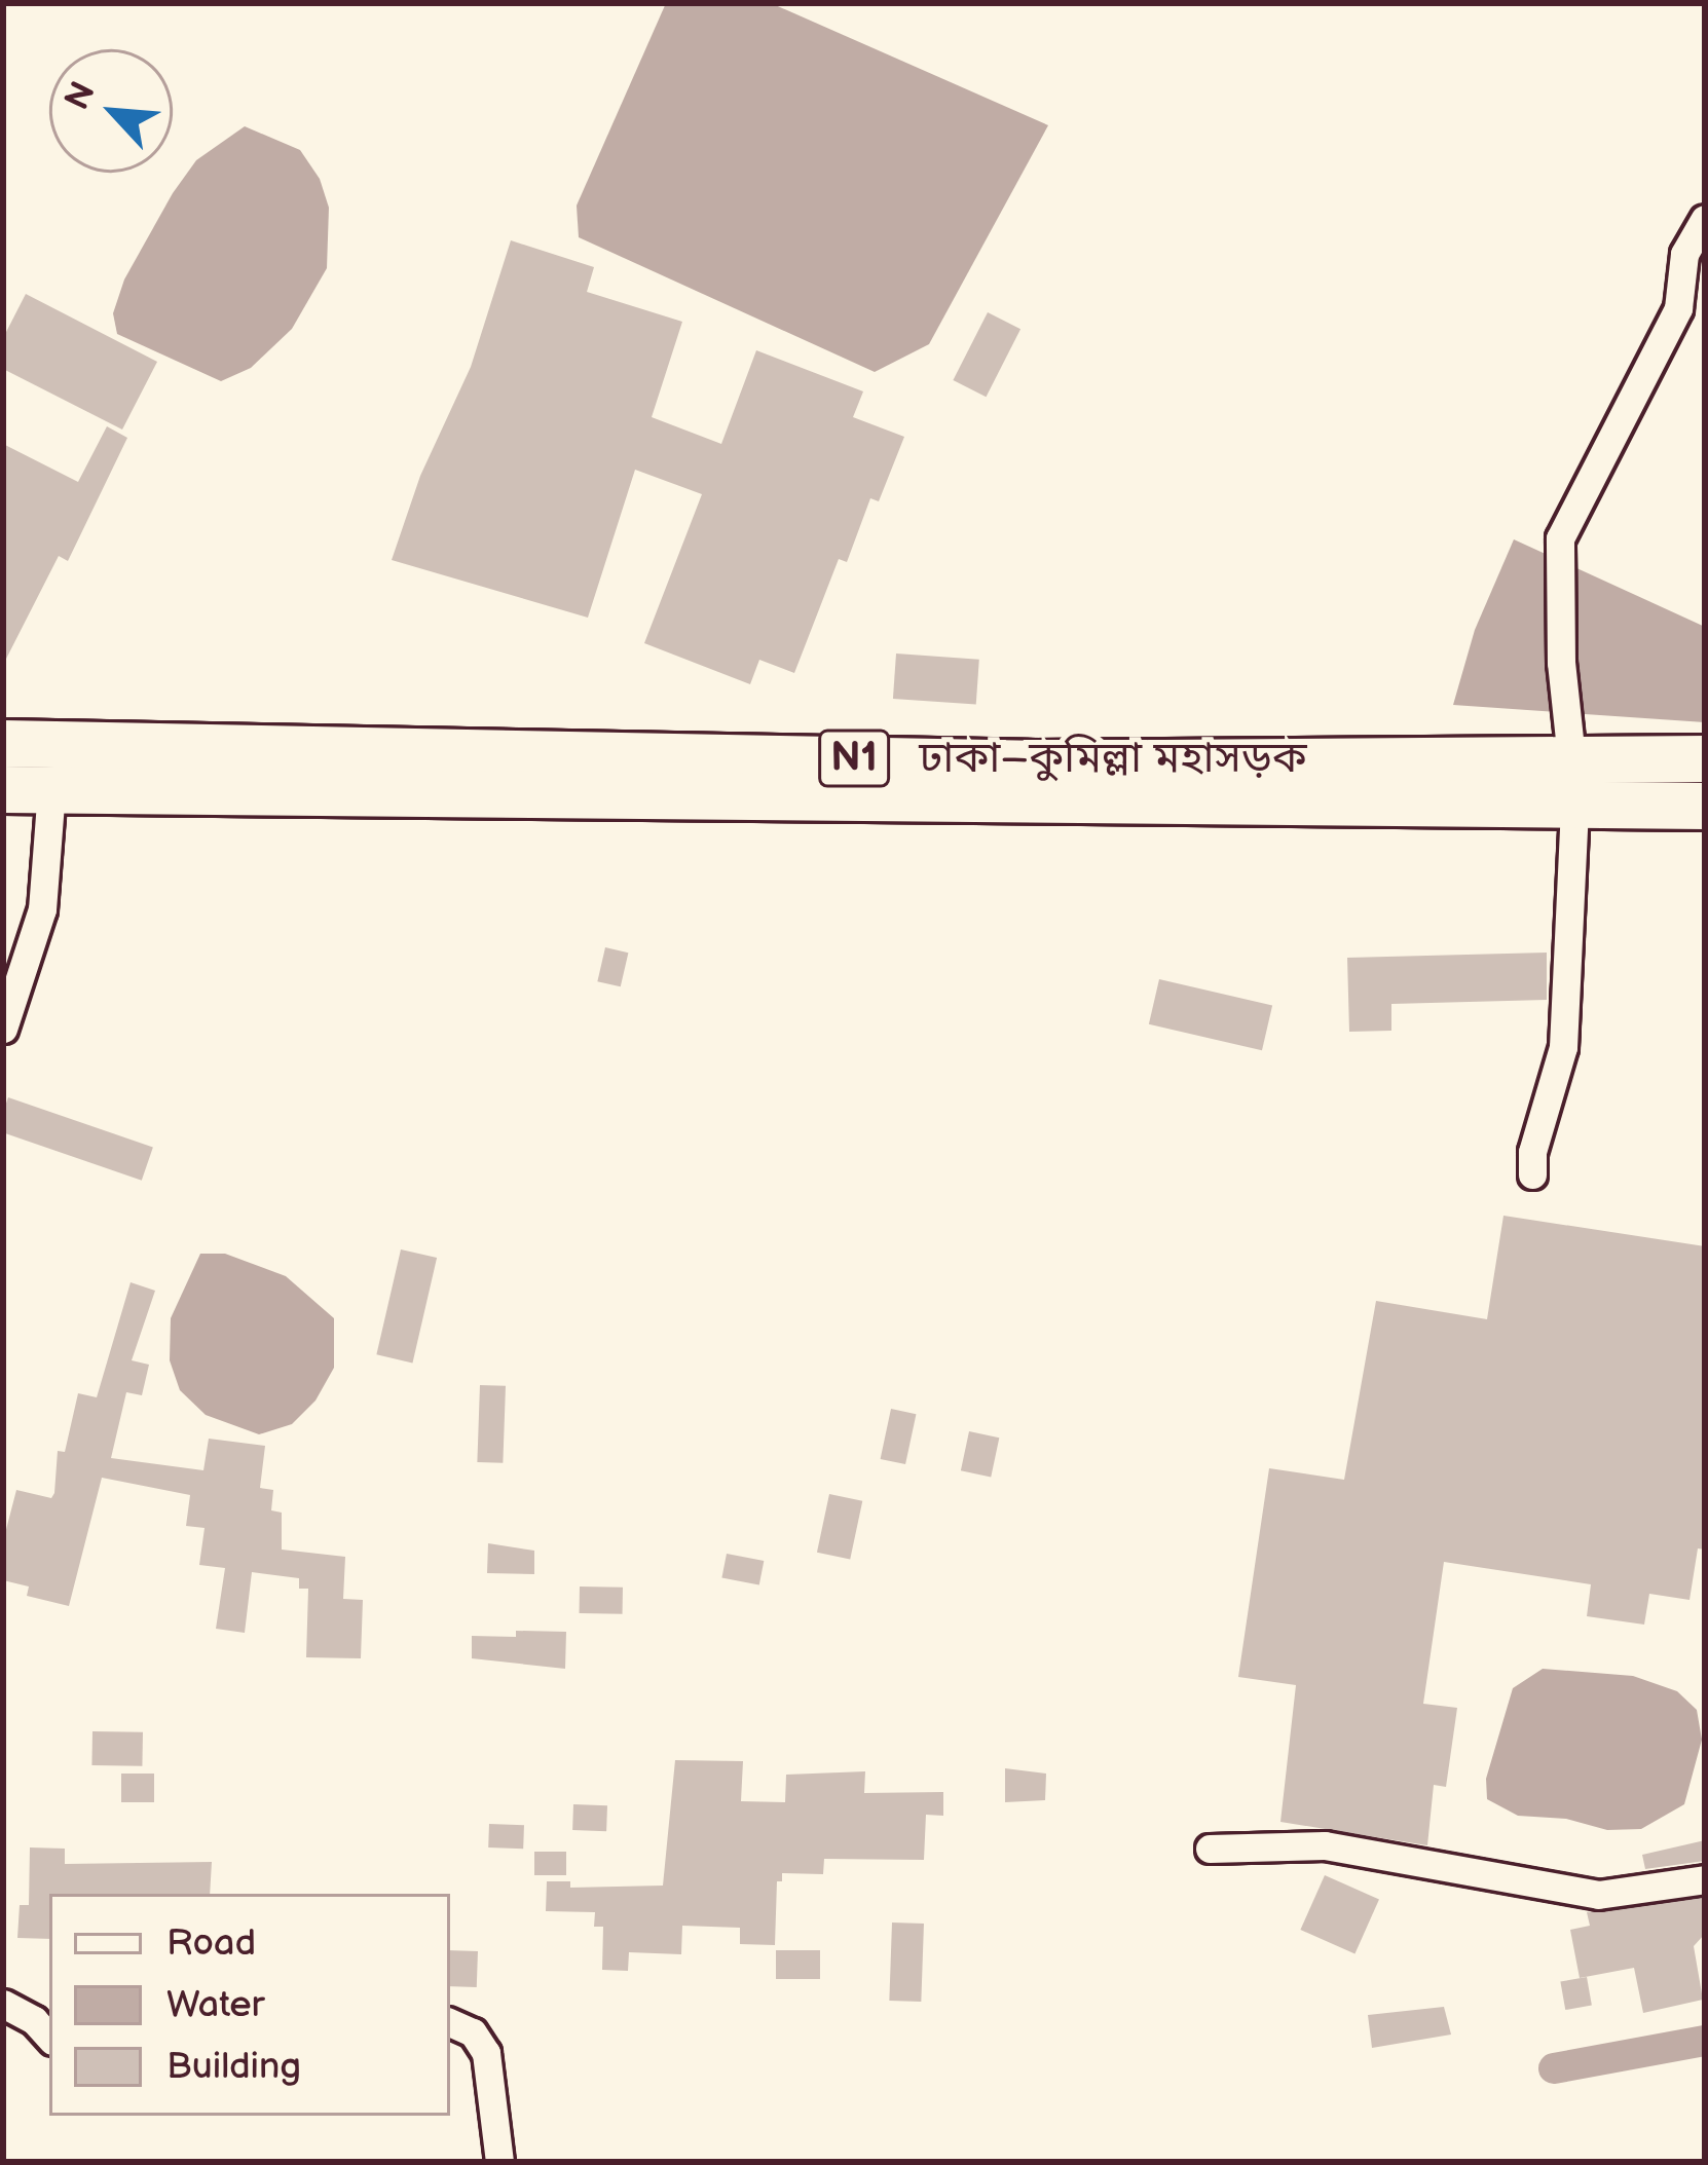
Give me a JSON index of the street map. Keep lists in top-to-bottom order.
{
  "streets": {
    "highway": ["N1", "ঢাকা–কুমিল্লা মহাসড়ক"]
  },
  "legend": ["Road", "Water", "Building"],
  "north": "top left"
}
